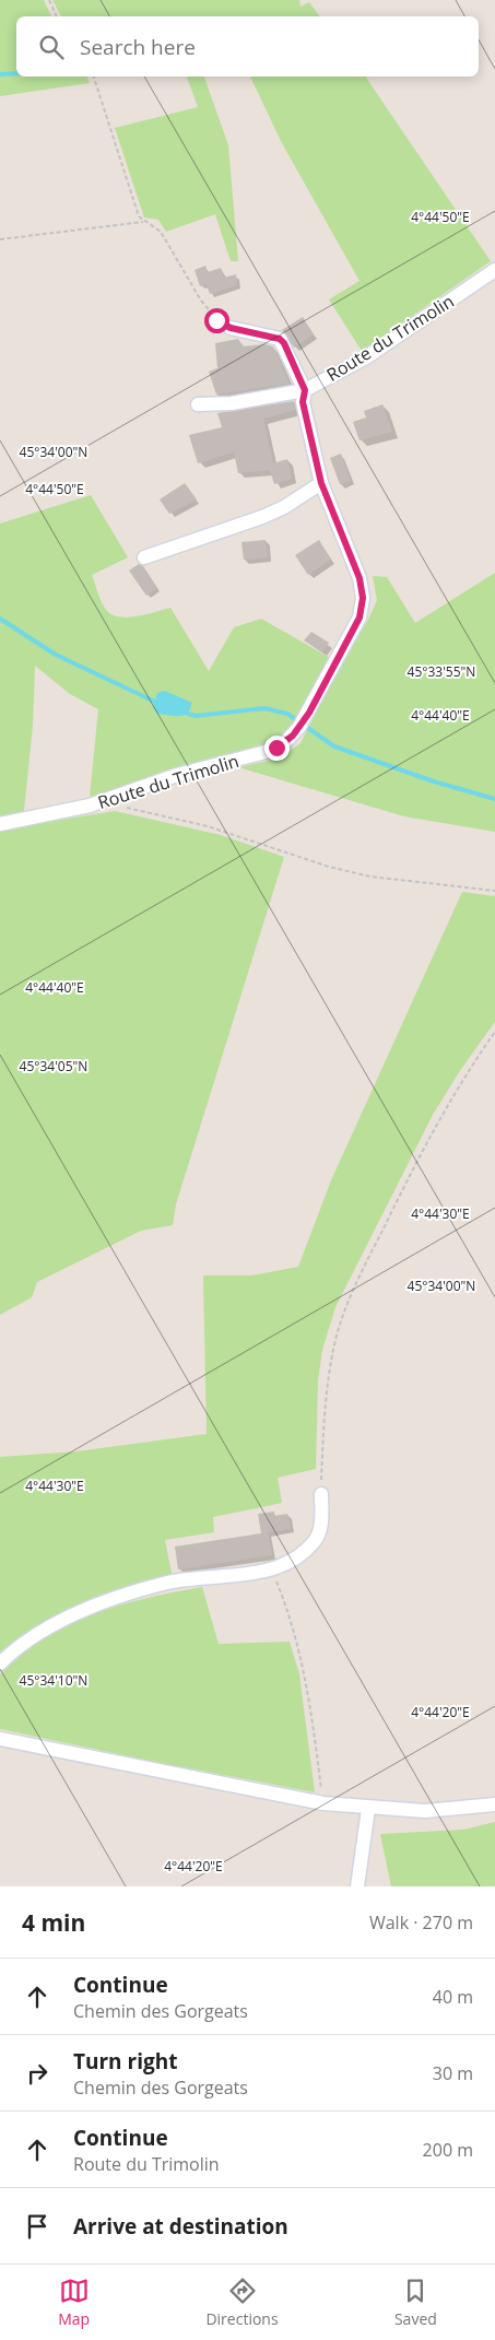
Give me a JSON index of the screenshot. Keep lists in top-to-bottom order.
{
  "streets": {
    "street": ["Route du Trimolin"]
  },
  "page": {
    "search": "Search here",
    "heading": ["4 min", "Walk · 270 m"],
    "list": [
      ["Continue", "Chemin des Gorgeats", "40 m"],
      ["Turn right", "Chemin des Gorgeats", "30 m"],
      ["Continue", "Route du Trimolin", "200 m"],
      "Arrive at destination"
    ],
    "nav": ["Map", "Directions", "Saved"]
  },
  "coordinates": [
    "4°44'50\"E",
    "45°34'00\"N",
    "45°33'55\"N",
    "4°44'40\"E",
    "45°34'05\"N",
    "4°44'30\"E",
    "45°34'10\"N",
    "4°44'20\"E"
  ]
}
